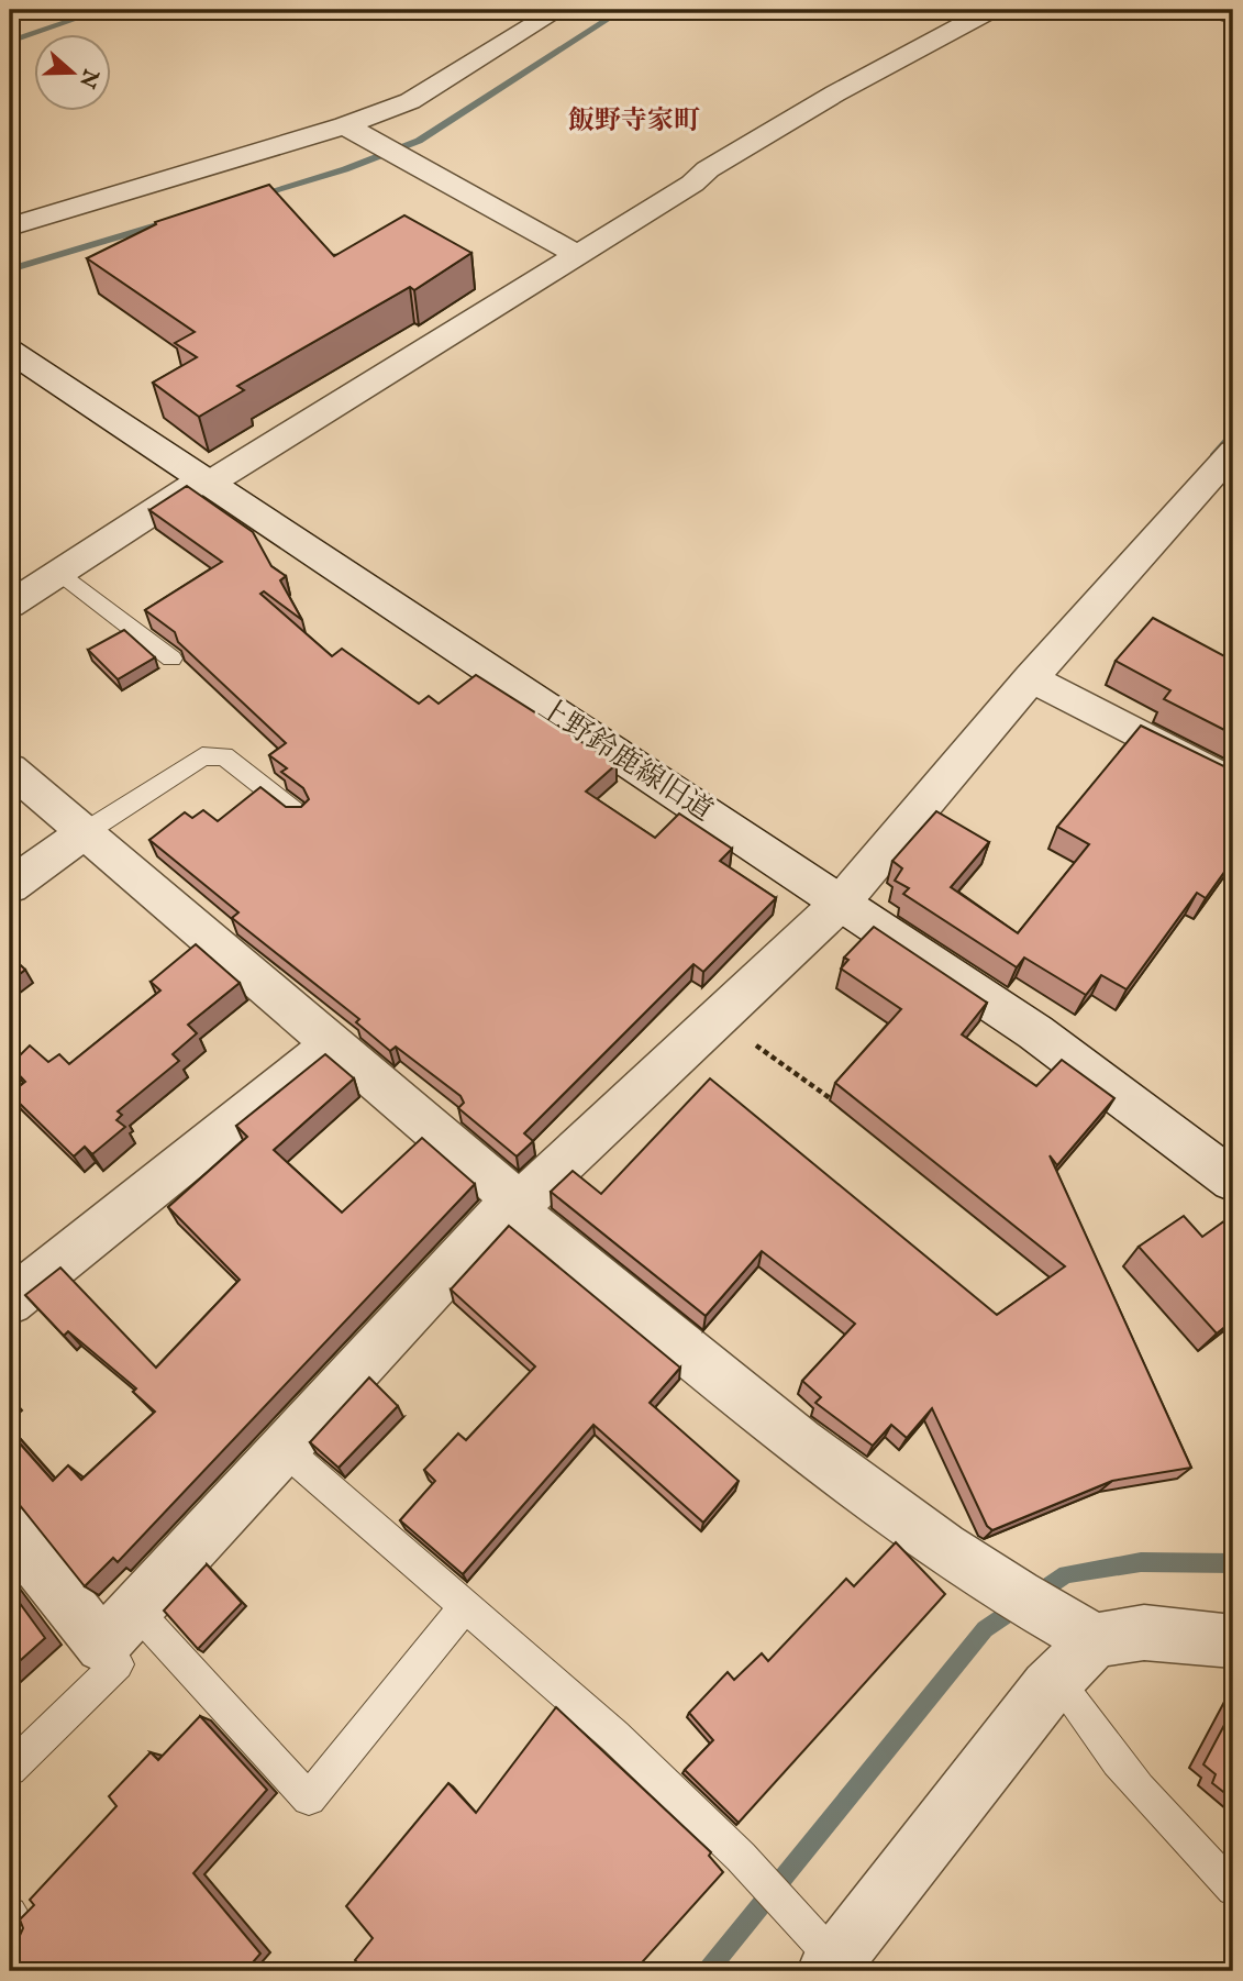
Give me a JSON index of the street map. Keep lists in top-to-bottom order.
{
  "streets": {
    "street": ["上野鈴鹿線旧道"]
  },
  "districts": ["飯野寺家町"],
  "north": "right"
}
